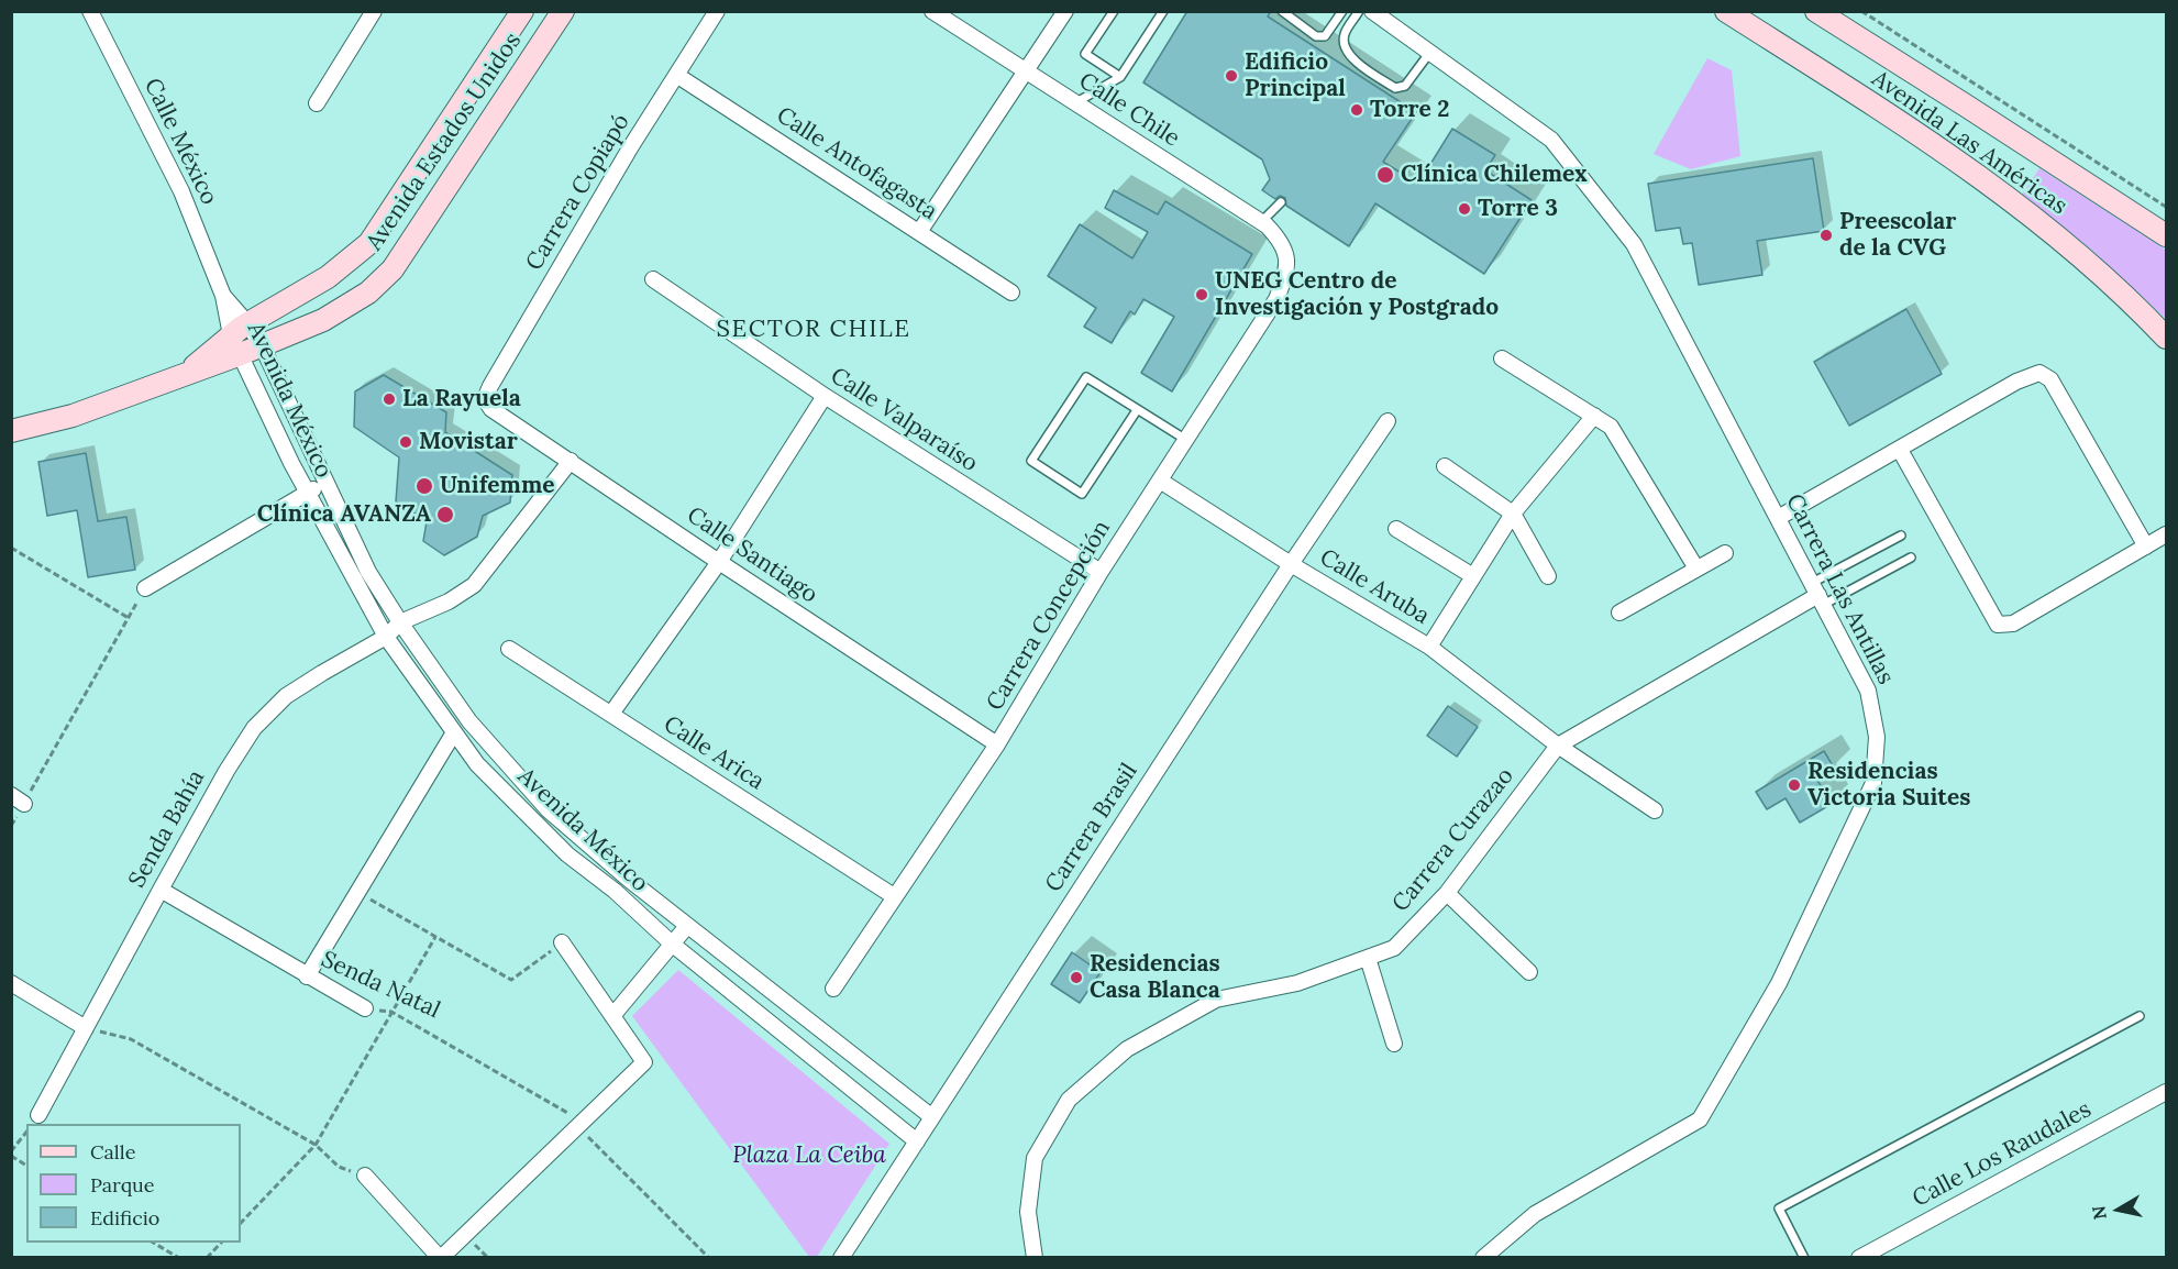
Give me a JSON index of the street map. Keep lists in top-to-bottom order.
{
  "streets": {
    "street": [
      "Calle Chile",
      "Calle México",
      "Avenida Estados Unidos",
      "Avenida Las Américas",
      "Calle Antofagasta",
      "Carrera Copiapó",
      "Avenida México",
      "Calle Valparaíso",
      "Calle Santiago",
      "Calle Aruba",
      "Carrera Las Antillas",
      "Carrera Concepción",
      "Calle Arica",
      "Carrera Brasil",
      "Senda Bahía",
      "Carrera Curazao",
      "Senda Natal",
      "Calle Los Raudales"
    ]
  },
  "crossings": [
    ["Calle Chile", "Carrera Concepción"],
    ["Calle México", "Avenida México"],
    ["Avenida Estados Unidos", "Avenida México"],
    ["Calle Antofagasta", "Carrera Copiapó"],
    ["Carrera Copiapó", "Calle Santiago"],
    ["Avenida México", "Carrera Brasil"],
    ["Avenida México", "Senda Bahía"],
    ["Calle Valparaíso", "Carrera Concepción"],
    ["Calle Santiago", "Carrera Concepción"],
    ["Calle Aruba", "Carrera Concepción"],
    ["Calle Aruba", "Carrera Brasil"],
    ["Calle Aruba", "Carrera Curazao"],
    ["Carrera Concepción", "Calle Arica"],
    ["Senda Bahía", "Senda Natal"]
  ],
  "districts": ["SECTOR CHILE"],
  "parks": ["Plaza La Ceiba"],
  "places": [
    "Edificio Principal",
    "Torre 2",
    "Clínica Chilemex",
    "Torre 3",
    "Preescolar de la CVG",
    "UNEG Centro de Investigación y Postgrado",
    "La Rayuela",
    "Movistar",
    "Unifemme",
    "Clínica AVANZA",
    "Residencias Victoria Suites",
    "Residencias Casa Blanca"
  ],
  "legend": ["Calle", "Parque", "Edificio"],
  "north": "left"
}
